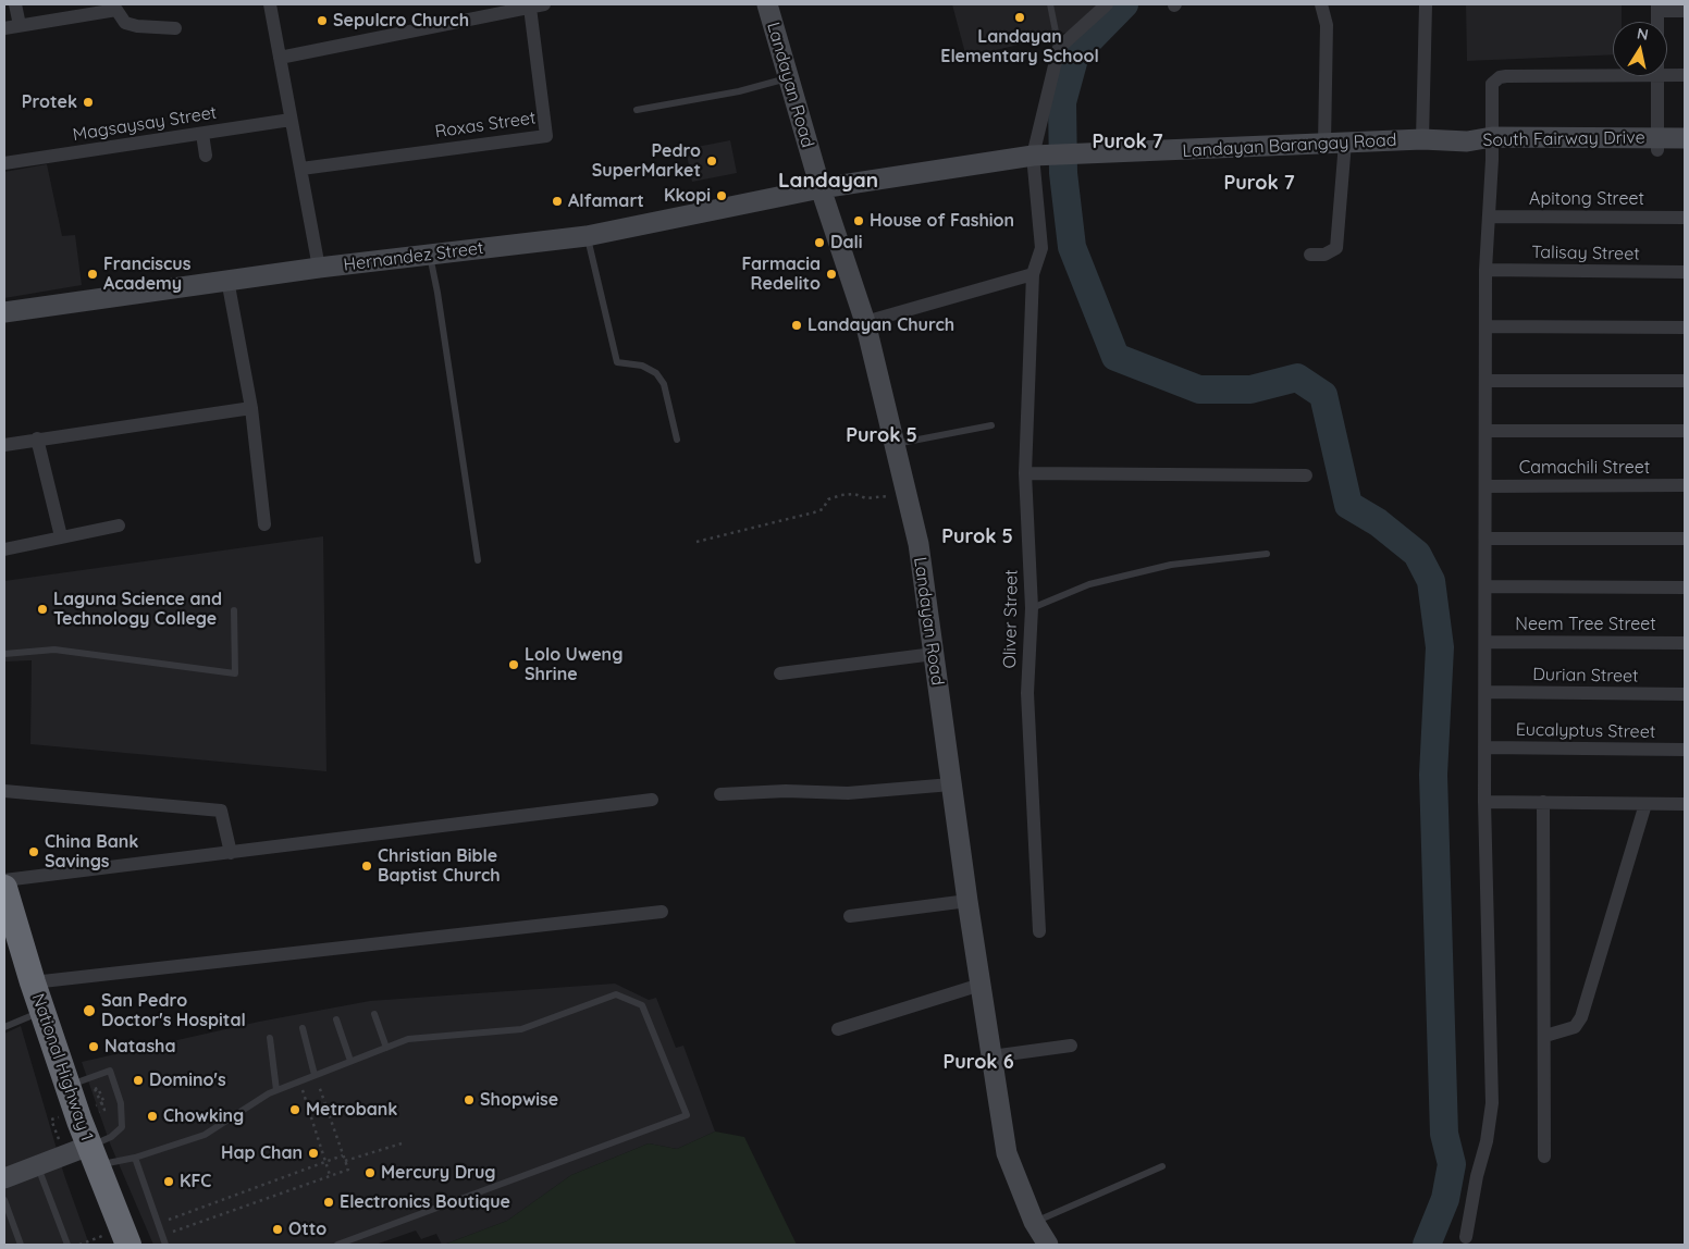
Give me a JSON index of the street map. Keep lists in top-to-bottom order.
{
  "streets": {
    "highway": ["National Highway 1"],
    "street": [
      "Landayan Road",
      "Magsaysay Street",
      "Roxas Street",
      "South Fairway Drive",
      "Landayan Barangay Road",
      "Apitong Street",
      "Talisay Street",
      "Hernandez Street",
      "Camachili Street",
      "Oliver Street",
      "Neem Tree Street",
      "Durian Street",
      "Eucalyptus Street"
    ]
  },
  "crossings": [
    ["Landayan Road", "Landayan Barangay Road"],
    ["Landayan Road", "Hernandez Street"],
    ["South Fairway Drive", "Landayan Barangay Road"],
    ["Landayan Barangay Road", "Hernandez Street"],
    ["Landayan Barangay Road", "Oliver Street"]
  ],
  "districts": [
    "Purok 7",
    "Landayan",
    "Purok 7",
    "Purok 5",
    "Purok 5",
    "Purok 6"
  ],
  "places": [
    "Landayan Elementary School",
    "Sepulcro Church",
    "Protek",
    "Pedro SuperMarket",
    "Kkopi",
    "Alfamart",
    "House of Fashion",
    "Dali",
    "Franciscus Academy",
    "Farmacia Redelito",
    "Landayan Church",
    "Laguna Science and Technology College",
    "Lolo Uweng Shrine",
    "China Bank Savings",
    "Christian Bible Baptist Church",
    "San Pedro Doctor's Hospital",
    "Natasha",
    "Domino's",
    "Shopwise",
    "Metrobank",
    "Chowking",
    "Hap Chan",
    "Mercury Drug",
    "KFC",
    "Electronics Boutique",
    "Otto"
  ],
  "north": "top"
}
